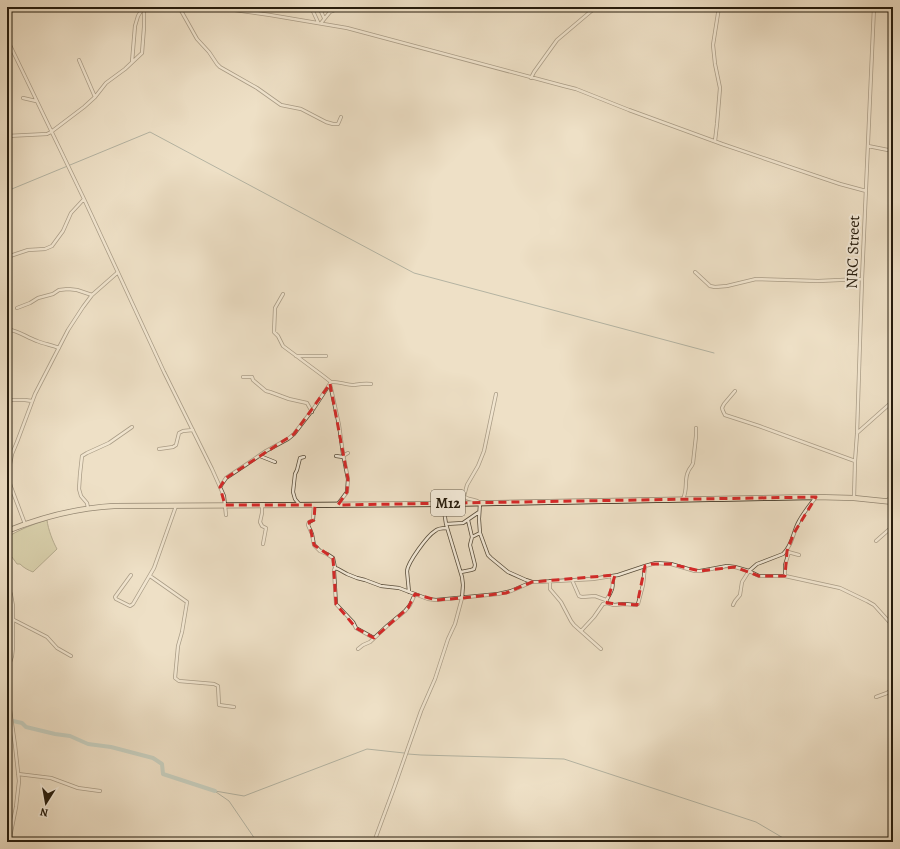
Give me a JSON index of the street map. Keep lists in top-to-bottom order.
{
  "streets": {
    "highway": ["M12"],
    "street": ["NRC Street"]
  },
  "crossings": [
    ["NRC Street", "M12"]
  ],
  "north": "bottom"
}
